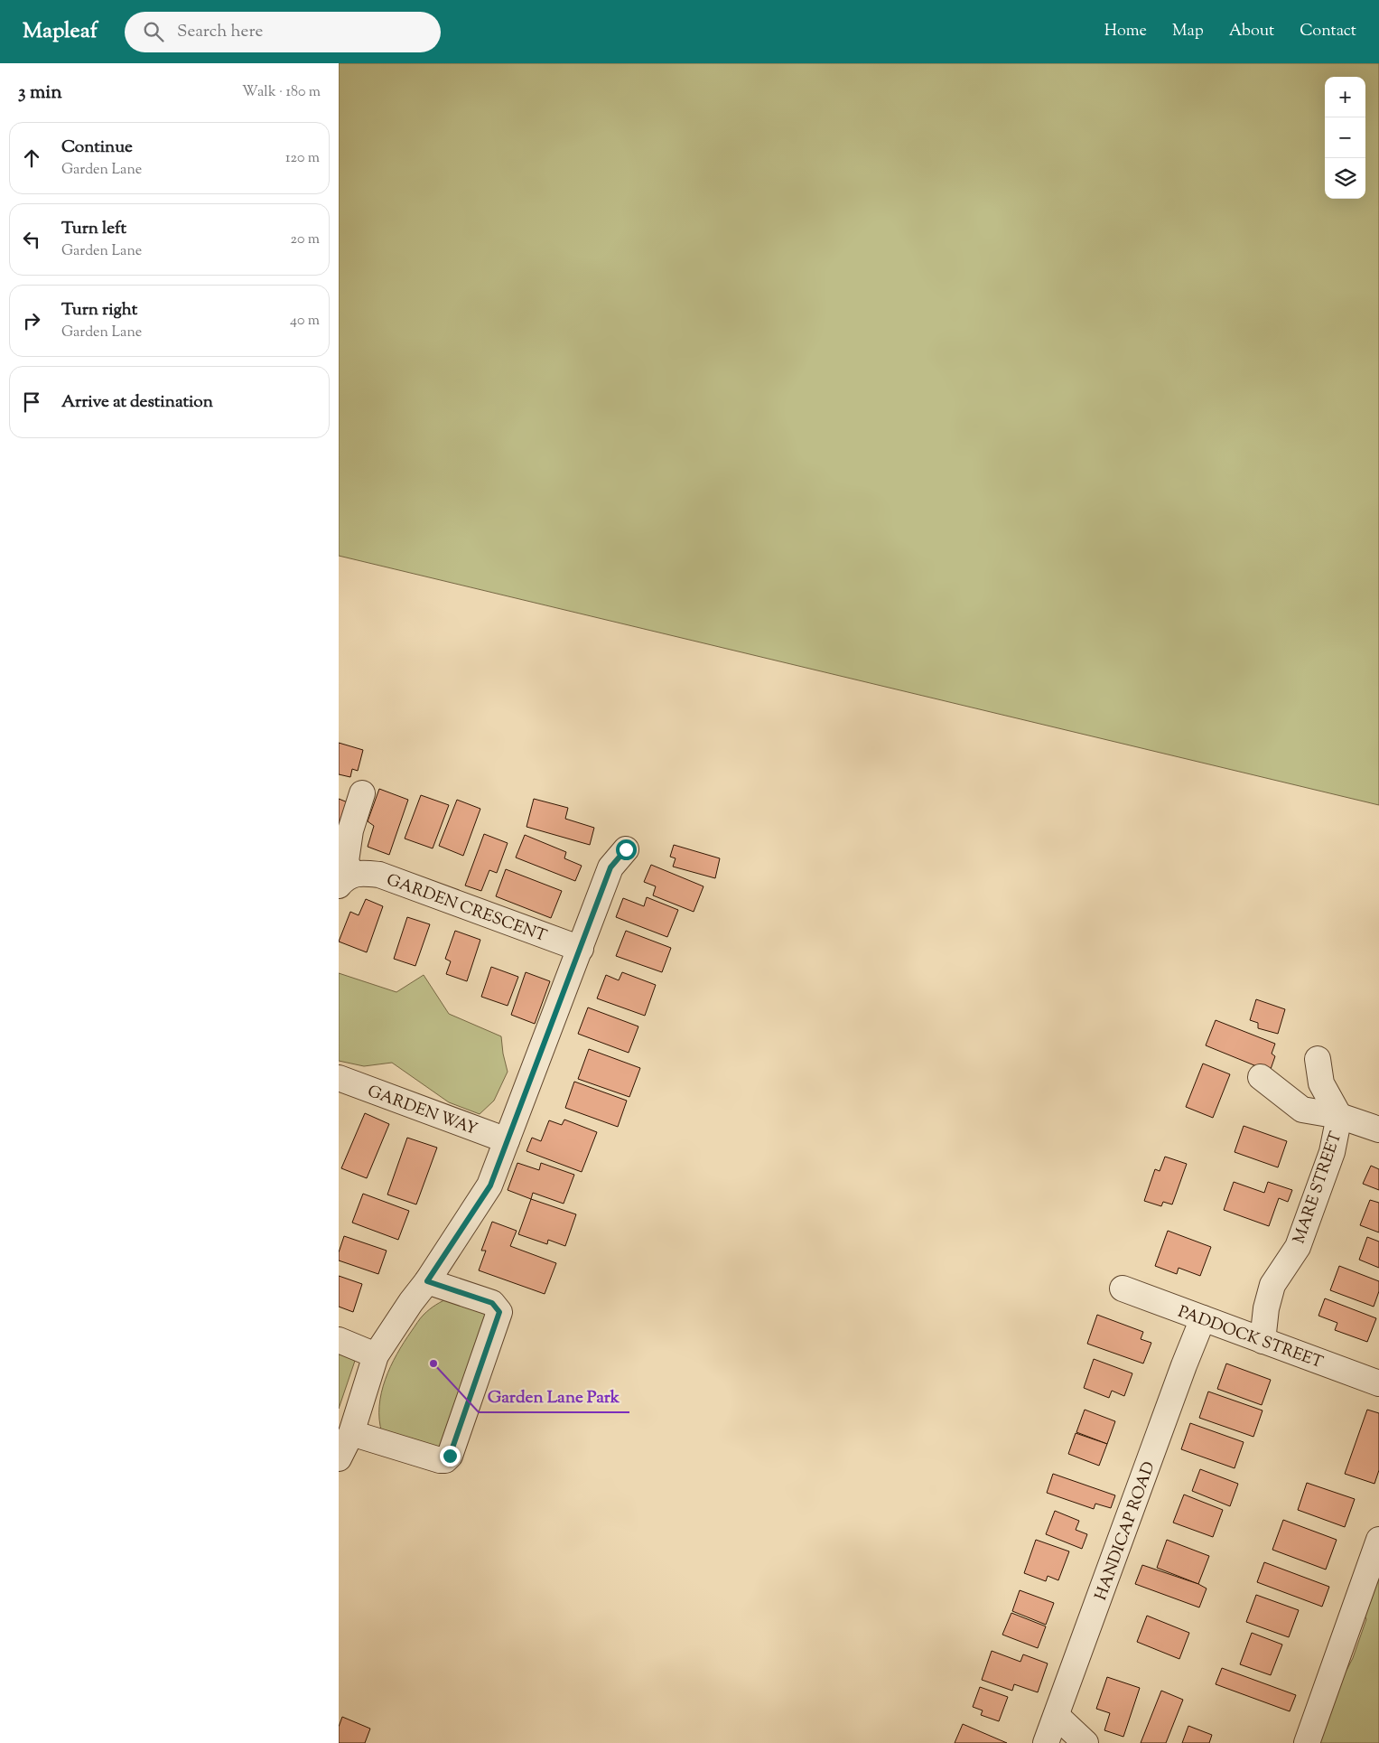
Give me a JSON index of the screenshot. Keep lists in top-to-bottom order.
{
  "streets": {
    "street": [
      "GARDEN CRESCENT",
      "GARDEN WAY",
      "MARE STREET",
      "PADDOCK STREET",
      "HANDICAP ROAD"
    ]
  },
  "crossings": [
    ["MARE STREET", "PADDOCK STREET"],
    ["PADDOCK STREET", "HANDICAP ROAD"]
  ],
  "places": ["Garden Lane Park"],
  "page": {
    "header": "Mapleaf",
    "search": "Search here",
    "nav": [
      "Home",
      "Map",
      "About",
      "Contact"
    ],
    "heading": ["3 min", "Walk · 180 m"],
    "map_buttons": ["+", "−"],
    "list": [
      ["Continue", "Garden Lane", "120 m"],
      ["Turn left", "Garden Lane", "20 m"],
      ["Turn right", "Garden Lane", "40 m"],
      "Arrive at destination"
    ]
  }
}
